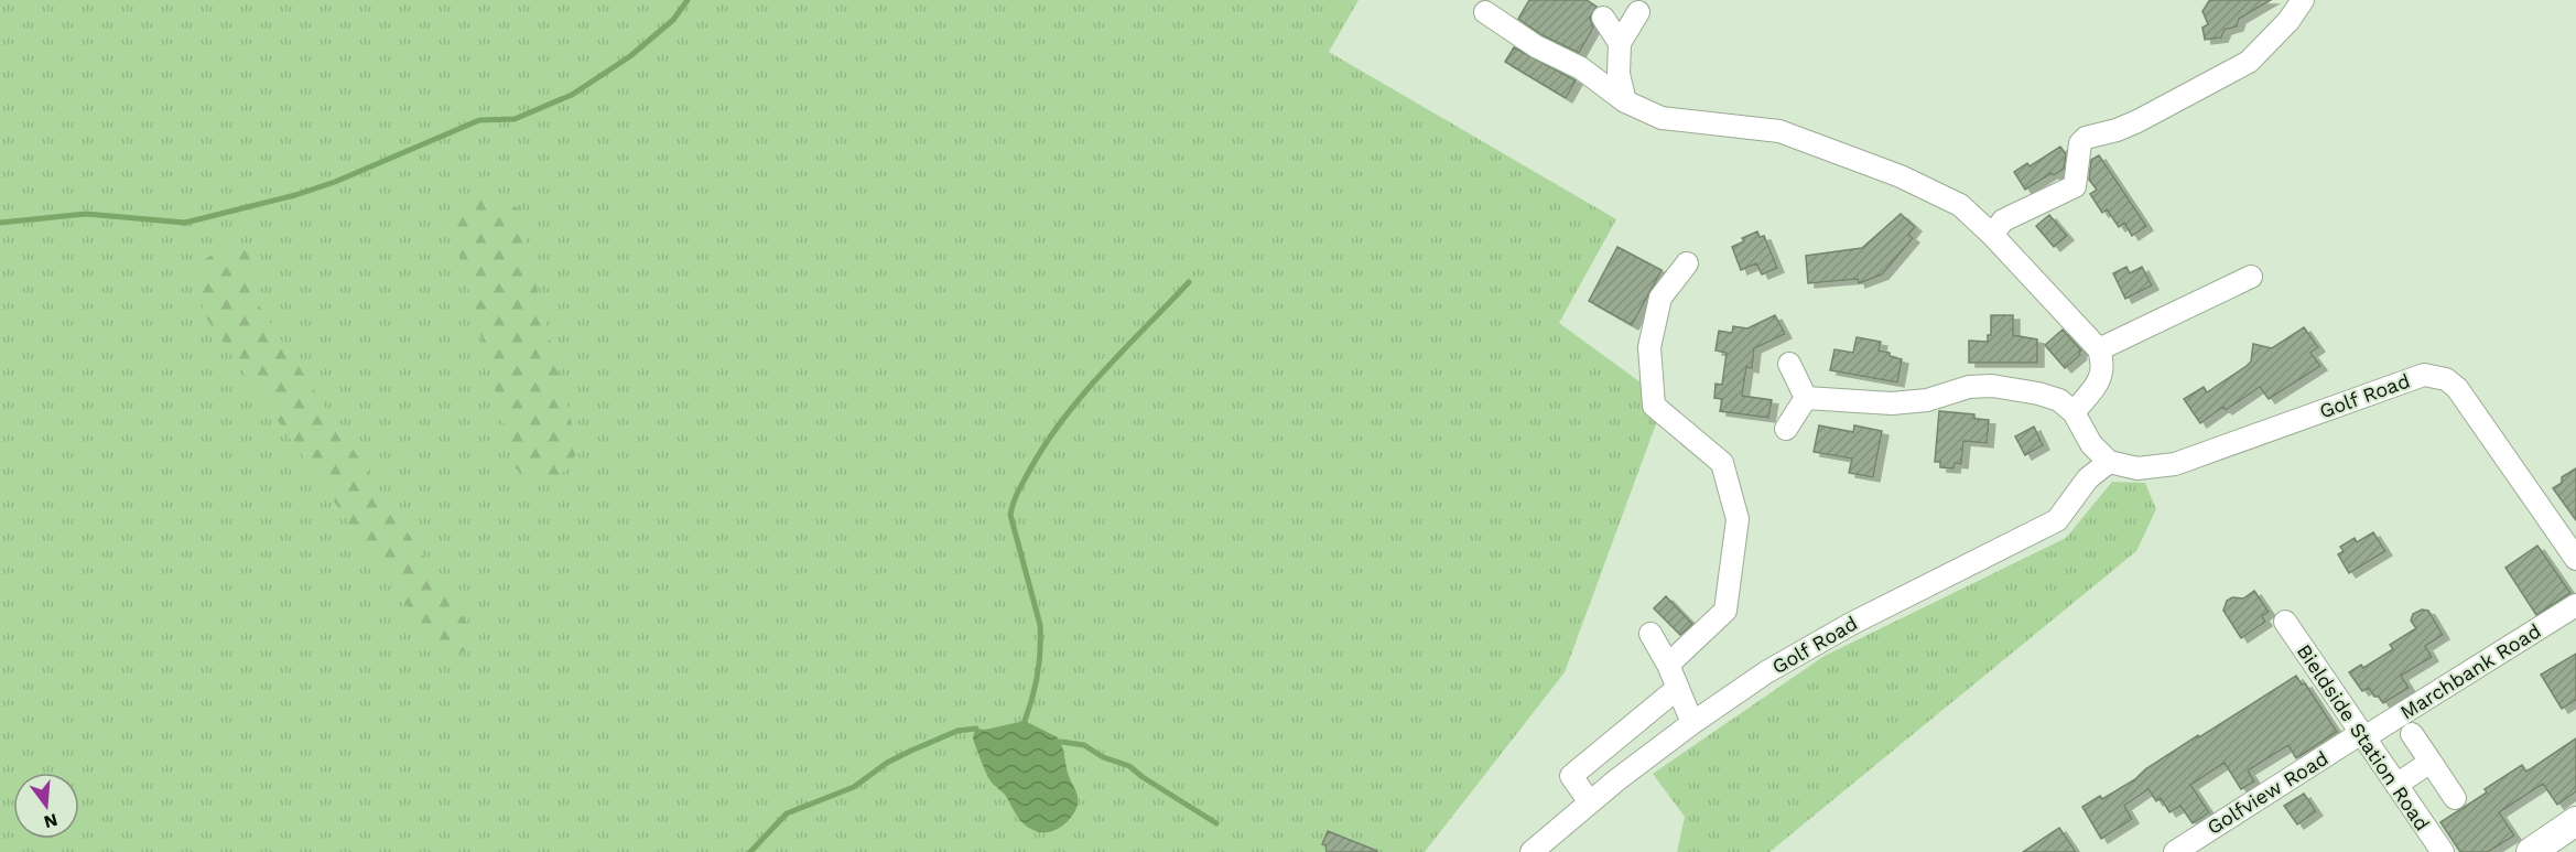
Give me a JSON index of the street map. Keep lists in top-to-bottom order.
{
  "streets": {
    "street": [
      "Golf Road",
      "Marchbank Road",
      "Bieldside Station Road",
      "Golfview Road"
    ]
  },
  "crossings": [
    ["Marchbank Road", "Bieldside Station Road"],
    ["Marchbank Road", "Golfview Road"],
    ["Bieldside Station Road", "Golfview Road"]
  ],
  "north": "bottom"
}
